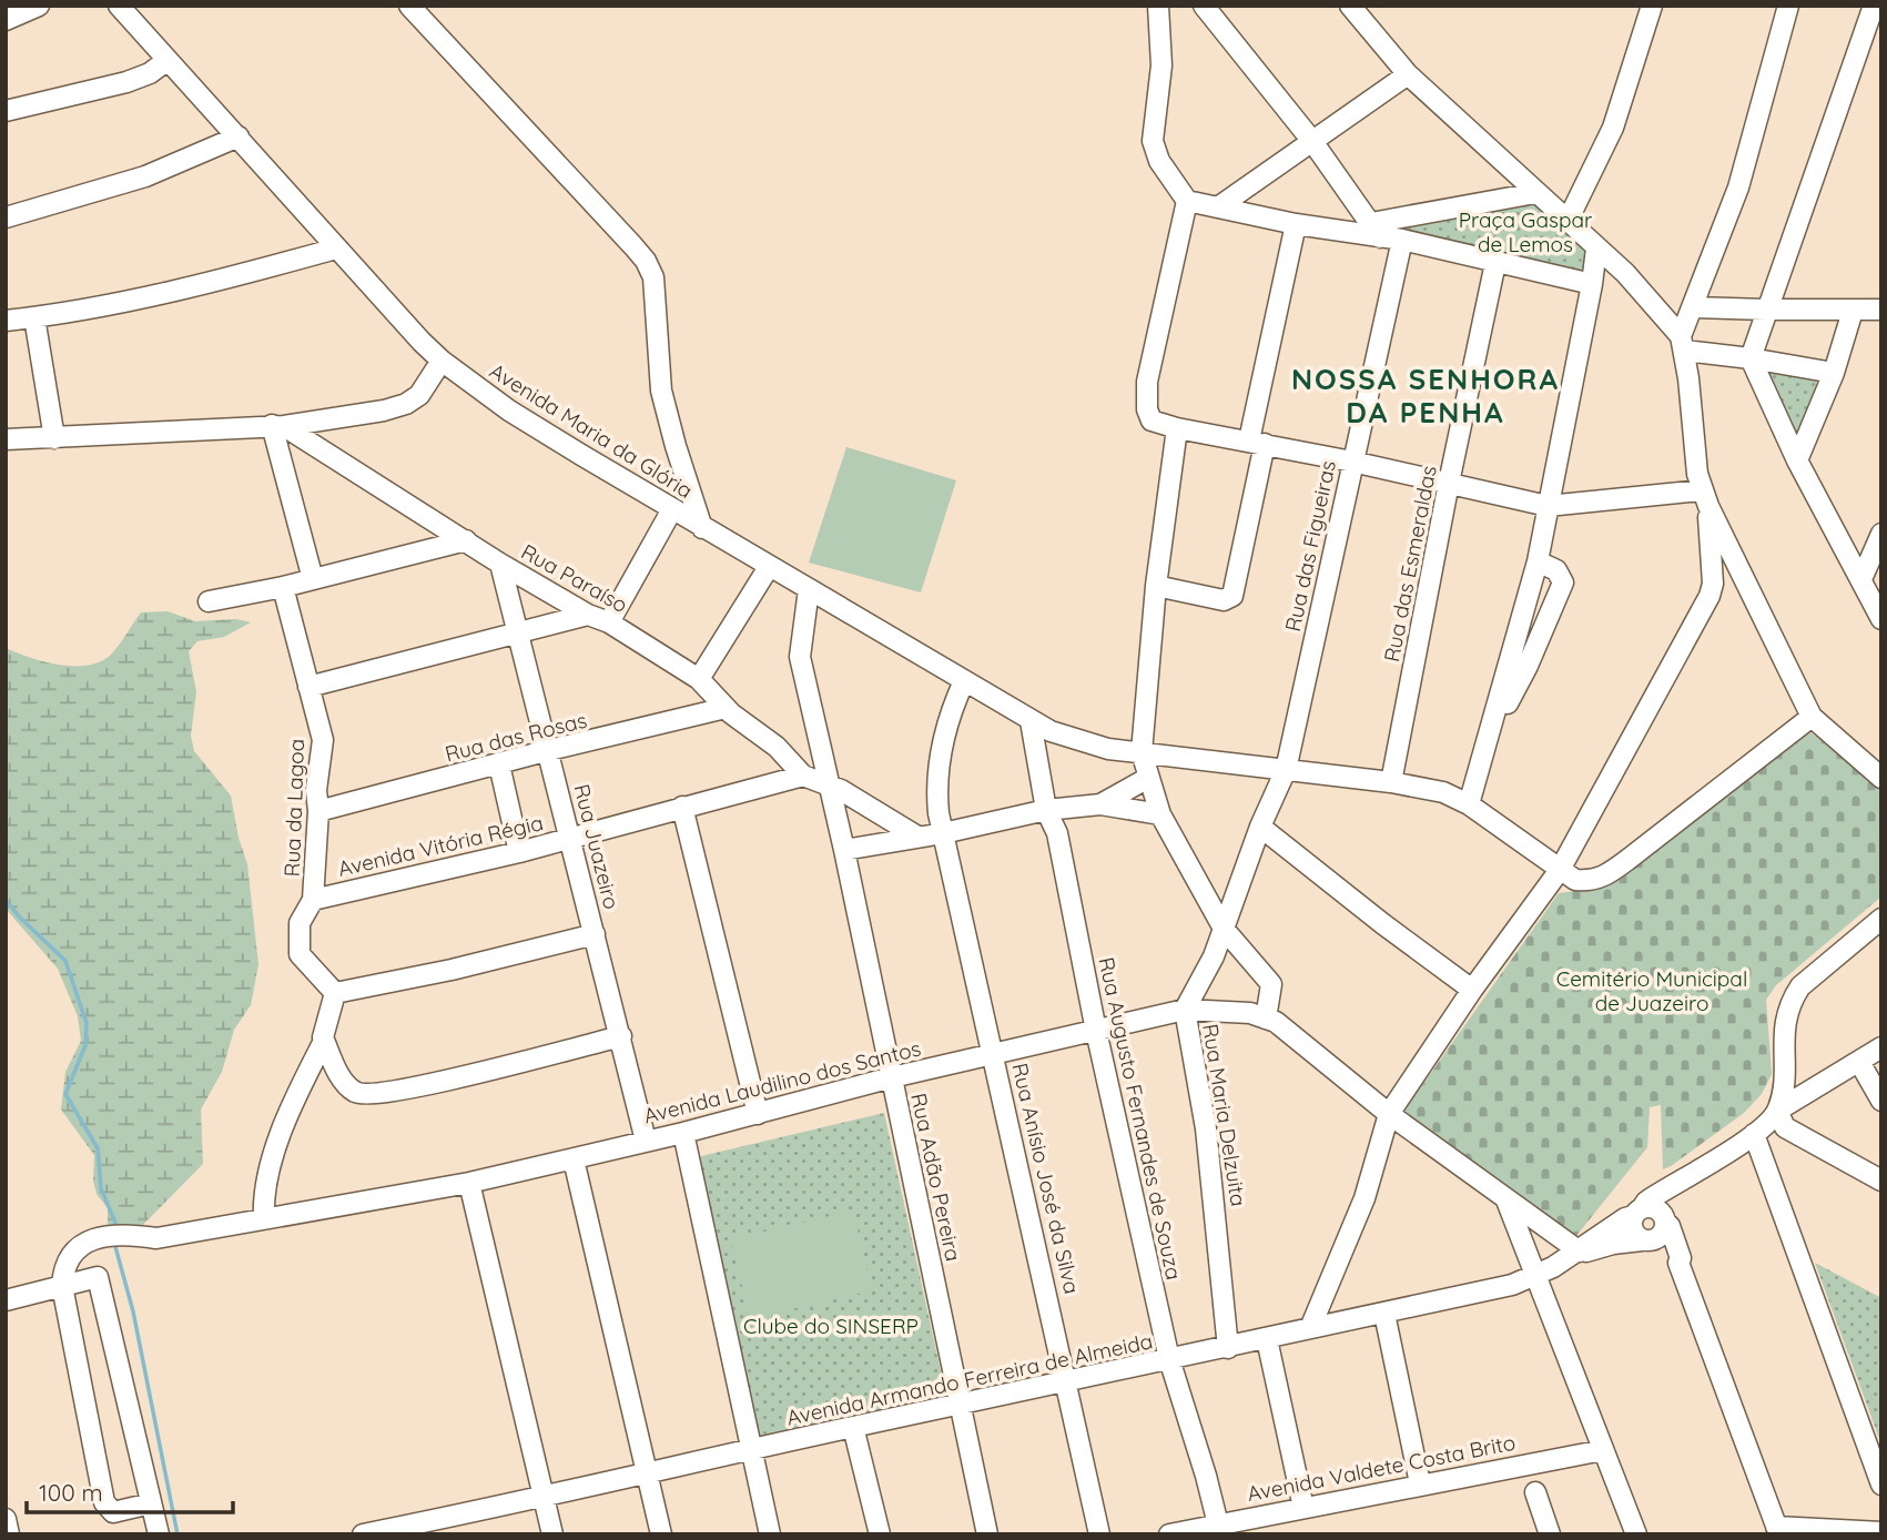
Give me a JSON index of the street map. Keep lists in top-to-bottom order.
{
  "streets": {
    "street": [
      "Avenida Maria da Glória",
      "Rua das Figueiras",
      "Rua das Esmeraldas",
      "Rua Paraíso",
      "Rua das Rosas",
      "Rua da Lagoa",
      "Avenida Vitória Régia",
      "Rua Juazeiro",
      "Avenida Laudilino dos Santos",
      "Rua Maria Delzuita",
      "Rua Augusto Fernandes de Souza",
      "Rua Adão Pereira",
      "Rua Anísio José da Silva",
      "Avenida Armando Ferreira de Almeida",
      "Avenida Valdete Costa Brito"
    ]
  },
  "crossings": [
    ["Avenida Maria da Glória", "Rua das Figueiras"],
    ["Avenida Maria da Glória", "Rua das Esmeraldas"],
    ["Avenida Maria da Glória", "Rua Maria Delzuita"],
    ["Avenida Maria da Glória", "Rua Augusto Fernandes de Souza"],
    ["Avenida Maria da Glória", "Rua Adão Pereira"],
    ["Avenida Maria da Glória", "Rua Anísio José da Silva"],
    ["Rua das Figueiras", "Rua Maria Delzuita"],
    ["Rua Paraíso", "Rua das Rosas"],
    ["Rua Paraíso", "Avenida Vitória Régia"],
    ["Rua Paraíso", "Rua Juazeiro"],
    ["Rua Paraíso", "Rua Adão Pereira"],
    ["Rua das Rosas", "Rua da Lagoa"],
    ["Rua das Rosas", "Rua Juazeiro"],
    ["Rua da Lagoa", "Avenida Vitória Régia"],
    ["Avenida Vitória Régia", "Rua Juazeiro"],
    ["Rua Juazeiro", "Avenida Laudilino dos Santos"],
    ["Avenida Laudilino dos Santos", "Rua Maria Delzuita"],
    ["Avenida Laudilino dos Santos", "Rua Augusto Fernandes de Souza"],
    ["Avenida Laudilino dos Santos", "Rua Adão Pereira"],
    ["Avenida Laudilino dos Santos", "Rua Anísio José da Silva"],
    ["Avenida Laudilino dos Santos", "Avenida Armando Ferreira de Almeida"],
    ["Rua Maria Delzuita", "Avenida Armando Ferreira de Almeida"],
    ["Rua Augusto Fernandes de Souza", "Avenida Armando Ferreira de Almeida"],
    ["Rua Augusto Fernandes de Souza", "Avenida Valdete Costa Brito"],
    ["Rua Adão Pereira", "Avenida Armando Ferreira de Almeida"],
    ["Rua Anísio José da Silva", "Avenida Armando Ferreira de Almeida"]
  ],
  "districts": ["NOSSA SENHORA DA PENHA"],
  "parks": ["Praça Gaspar de Lemos", "Cemitério Municipal de Juazeiro", "Clube do SINSERP"],
  "scale_bar": "100 m"
}
